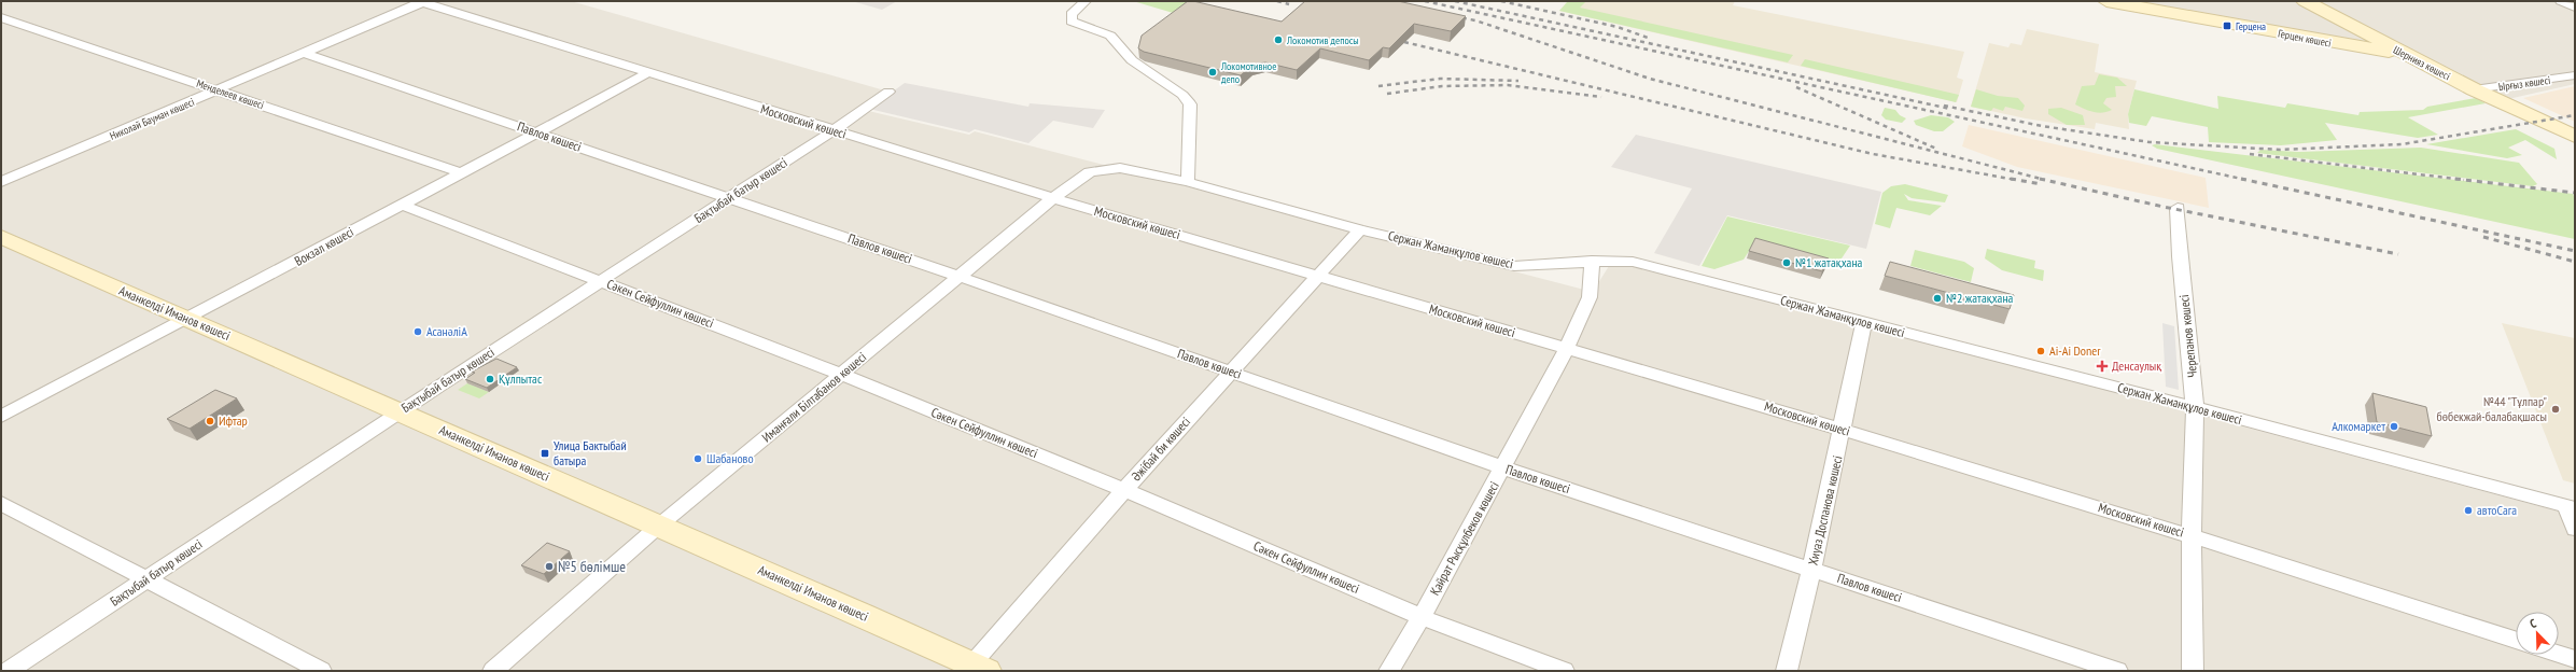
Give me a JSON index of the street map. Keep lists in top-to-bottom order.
{
  "streets": {
    "main road": ["Герцен көшесі", "Шернияз көшесі", "Аманкелді Иманов көшесі"],
    "street": [
      "Ырғыз көшесі",
      "Менделеев көшесі",
      "Николай Бауман көшесі",
      "Московский көшесі",
      "Павлов көшесі",
      "Бақтыбай батыр көшесі",
      "Вокзал көшесі",
      "Сержан Жаманқұлов көшесі",
      "Сәкен Сейфуллин көшесі",
      "Черепанов көшесі",
      "Иманғали Білтабанов көшесі",
      "Әжібай би көшесі",
      "Хиуаз Доспанова көшесі",
      "Қайрат Рысқұлбеков көшесі"
    ]
  },
  "crossings": [
    ["Герцен көшесі", "Шернияз көшесі"],
    ["Шернияз көшесі", "Ырғыз көшесі"],
    ["Менделеев көшесі", "Николай Бауман көшесі"],
    ["Менделеев көшесі", "Вокзал көшесі"],
    ["Николай Бауман көшесі", "Московский көшесі"],
    ["Николай Бауман көшесі", "Павлов көшесі"],
    ["Московский көшесі", "Бақтыбай батыр көшесі"],
    ["Московский көшесі", "Вокзал көшесі"],
    ["Московский көшесі", "Черепанов көшесі"],
    ["Московский көшесі", "Иманғали Білтабанов көшесі"],
    ["Московский көшесі", "Әжібай би көшесі"],
    ["Московский көшесі", "Хиуаз Доспанова көшесі"],
    ["Московский көшесі", "Қайрат Рысқұлбеков көшесі"],
    ["Павлов көшесі", "Бақтыбай батыр көшесі"],
    ["Павлов көшесі", "Вокзал көшесі"],
    ["Павлов көшесі", "Иманғали Білтабанов көшесі"],
    ["Павлов көшесі", "Әжібай би көшесі"],
    ["Павлов көшесі", "Хиуаз Доспанова көшесі"],
    ["Павлов көшесі", "Қайрат Рысқұлбеков көшесі"],
    ["Бақтыбай батыр көшесі", "Сәкен Сейфуллин көшесі"],
    ["Бақтыбай батыр көшесі", "Аманкелді Иманов көшесі"],
    ["Вокзал көшесі", "Сәкен Сейфуллин көшесі"],
    ["Вокзал көшесі", "Аманкелді Иманов көшесі"],
    ["Сержан Жаманқұлов көшесі", "Черепанов көшесі"],
    ["Сержан Жаманқұлов көшесі", "Иманғали Білтабанов көшесі"],
    ["Сержан Жаманқұлов көшесі", "Әжібай би көшесі"],
    ["Сержан Жаманқұлов көшесі", "Хиуаз Доспанова көшесі"],
    ["Сержан Жаманқұлов көшесі", "Қайрат Рысқұлбеков көшесі"],
    ["Сәкен Сейфуллин көшесі", "Иманғали Білтабанов көшесі"],
    ["Сәкен Сейфуллин көшесі", "Әжібай би көшесі"],
    ["Сәкен Сейфуллин көшесі", "Қайрат Рысқұлбеков көшесі"],
    ["Аманкелді Иманов көшесі", "Иманғали Білтабанов көшесі"],
    ["Аманкелді Иманов көшесі", "Әжібай би көшесі"]
  ],
  "places": {
    "transit": ["Герцена", "Улица Бактыбай батыра"],
    "other": [
      "Локомотив депосы",
      "Локомотивное депо",
      "№1 жатақхана",
      "№2 жатақхана",
      "АсанәліА",
      "Ai-Ai Doner",
      "Құлпытас",
      "№44 \"Тұлпар\" бөбекжай-балабақшасы",
      "Ифтар",
      "Алкомаркет",
      "Шабаново",
      "автоСага",
      "№5 бөлімше"
    ],
    "health": ["Денсаулық"]
  },
  "north": "top left"
}
